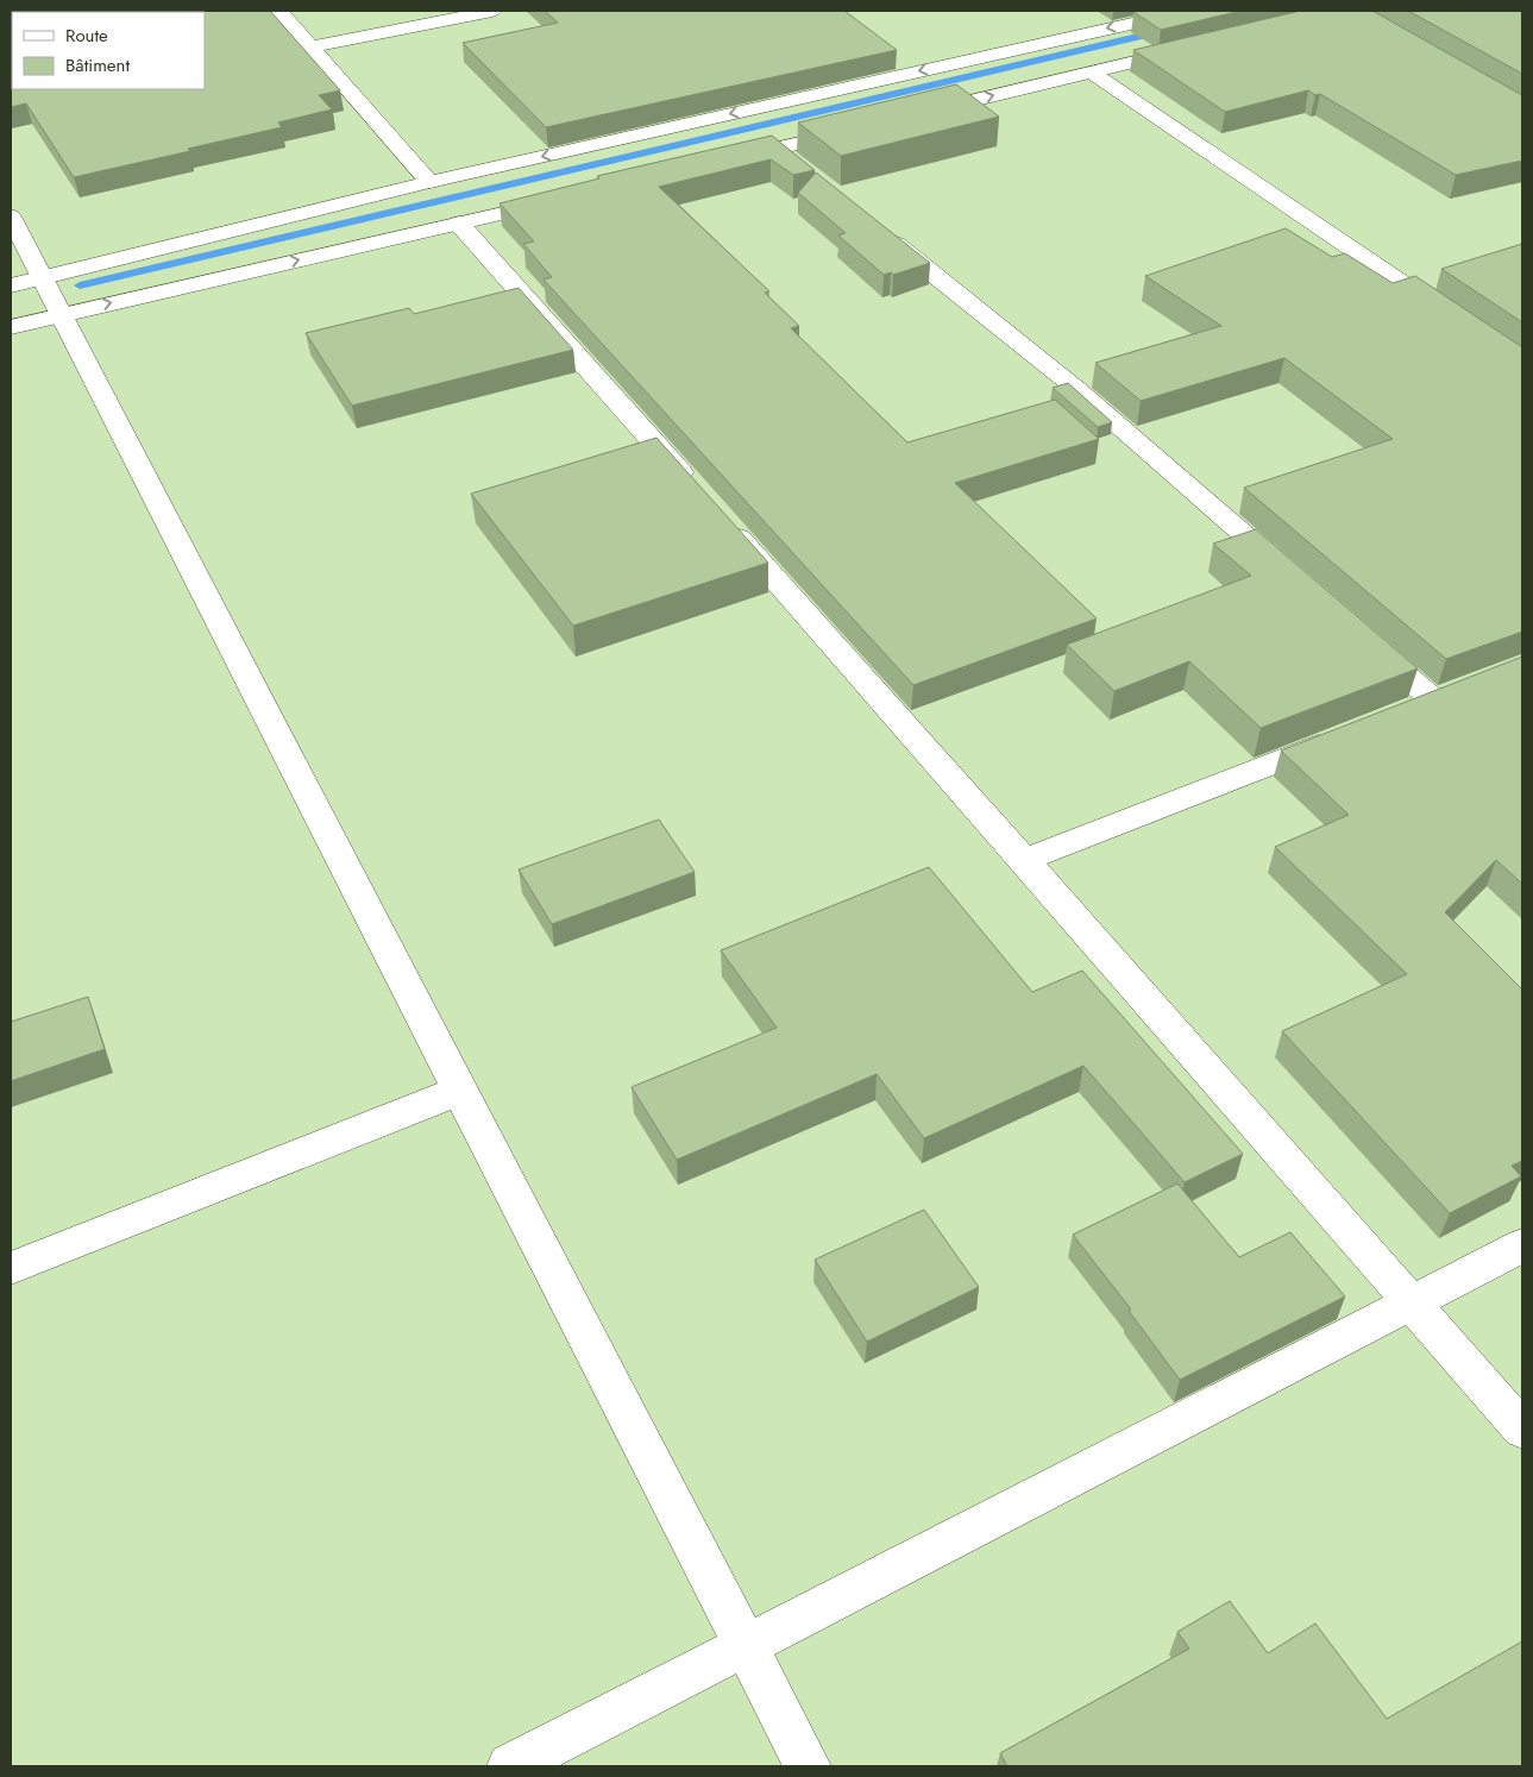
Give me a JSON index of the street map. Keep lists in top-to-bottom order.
{
  "legend": ["Route", "Bâtiment"]
}
